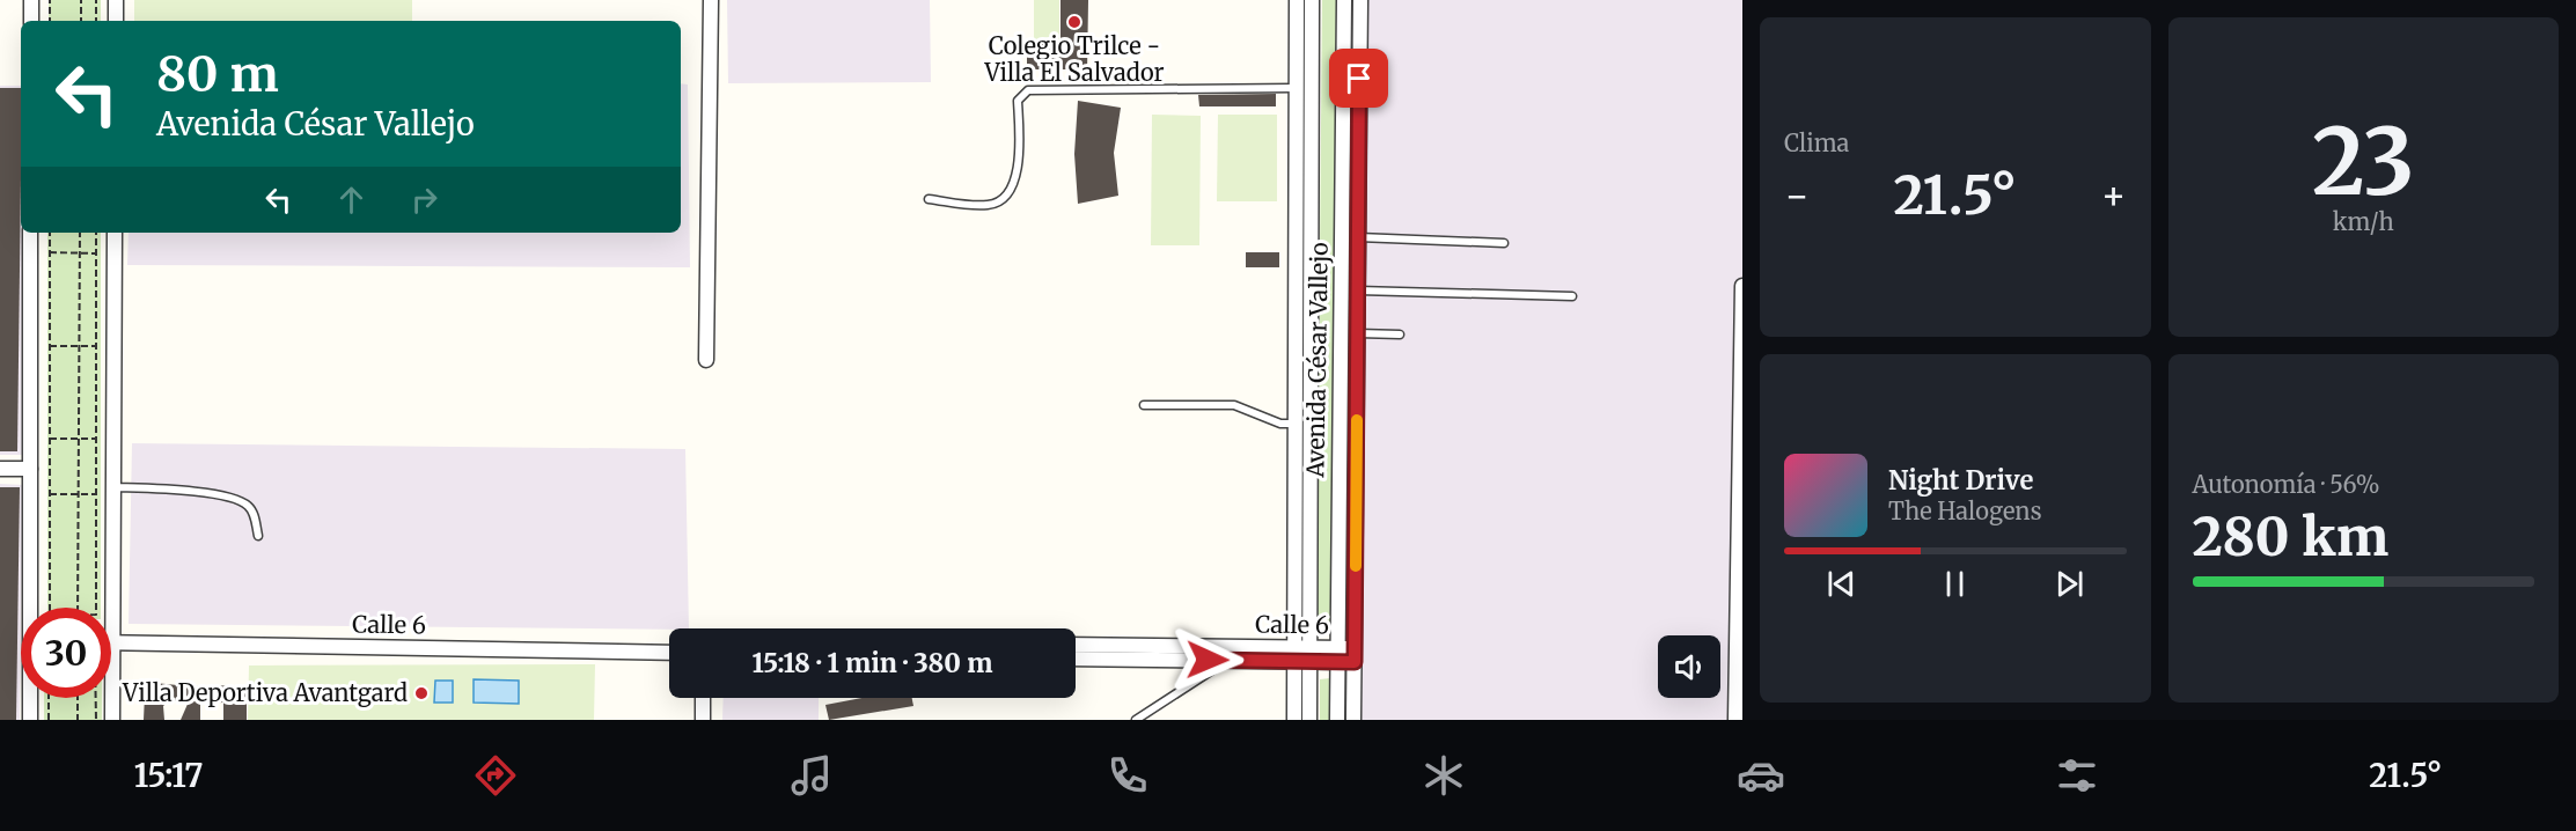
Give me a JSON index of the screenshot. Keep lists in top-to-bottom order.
{
  "streets": {
    "street": ["Avenida César Vallejo", "Calle 6"]
  },
  "crossings": [
    ["Avenida César Vallejo", "Calle 6"]
  ],
  "places": ["Colegio Trilce - Villa El Salvador", "Villa Deportiva Avantgard"],
  "page": {
    "tile": [
      "Clima",
      ["23", "km/h"],
      ["Autonomía · 56%", "280 km"]
    ],
    "turn": ["80 m", "Avenida César Vallejo"],
    "heat": ["−", "21.5°", "+"],
    "song": ["Night Drive", "The Halogens"],
    "limit": "30",
    "trip": "15:18 · 1 min · 380 m",
    "tabs": ["15:17", "21.5°"]
  }
}
